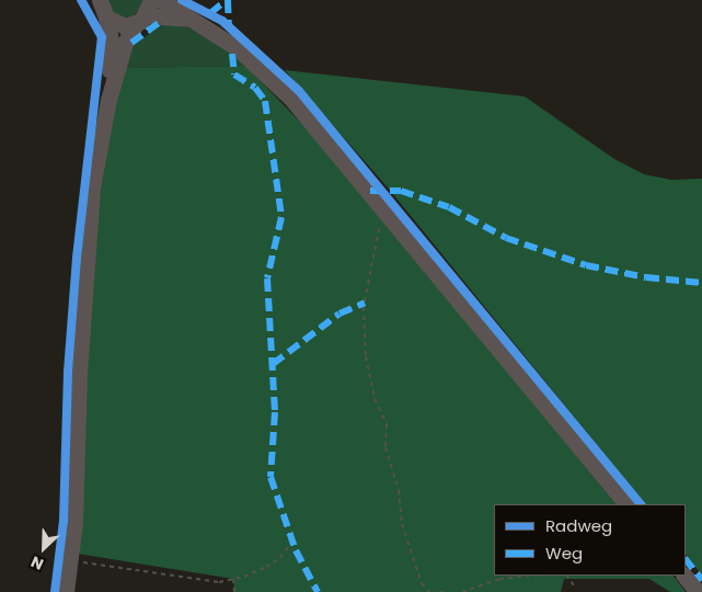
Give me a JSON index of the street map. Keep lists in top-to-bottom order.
{
  "legend": ["Radweg", "Weg"],
  "north": "bottom left"
}
